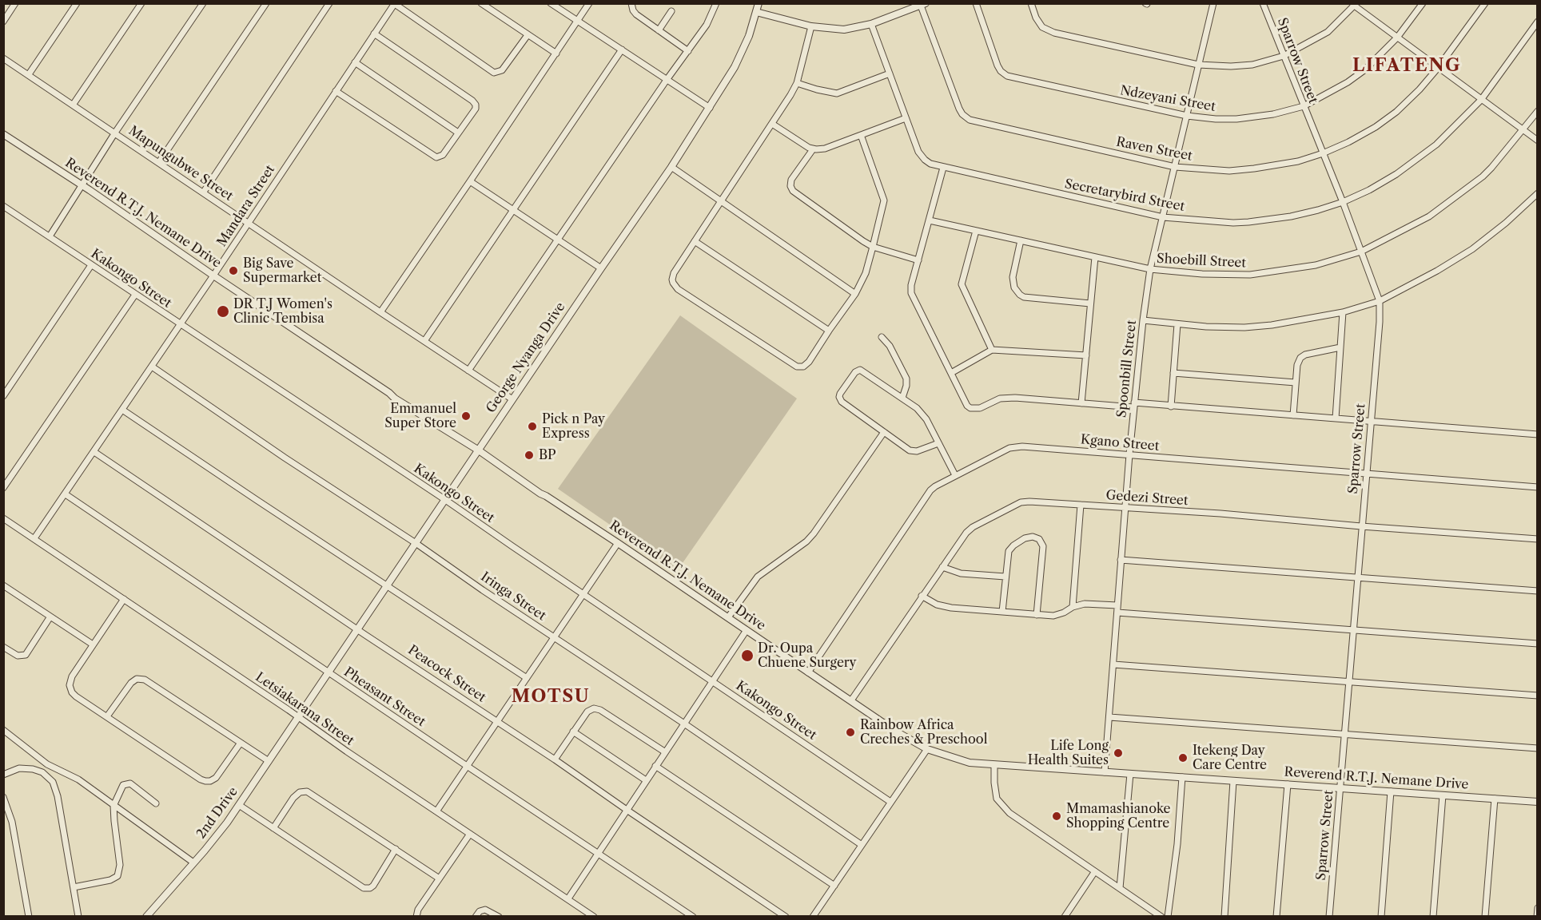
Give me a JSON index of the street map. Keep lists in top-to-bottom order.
{
  "streets": {
    "street": [
      "Sparrow Street",
      "Ndzeyani Street",
      "Raven Street",
      "Mapungubwe Street",
      "Secretarybird Street",
      "Mandara Street",
      "Reverend R.T.J. Nemane Drive",
      "Shoebill Street",
      "Kakongo Street",
      "George Nyanga Drive",
      "Spoonbill Street",
      "Kgano Street",
      "Gedezi Street",
      "Iringa Street",
      "Peacock Street",
      "Pheasant Street",
      "Letsiakarana Street",
      "2nd Drive"
    ]
  },
  "crossings": [
    ["Sparrow Street", "Ndzeyani Street"],
    ["Sparrow Street", "Raven Street"],
    ["Sparrow Street", "Secretarybird Street"],
    ["Sparrow Street", "Reverend R.T.J. Nemane Drive"],
    ["Sparrow Street", "Shoebill Street"],
    ["Sparrow Street", "Kgano Street"],
    ["Sparrow Street", "Gedezi Street"],
    ["Ndzeyani Street", "Spoonbill Street"],
    ["Raven Street", "Spoonbill Street"],
    ["Mapungubwe Street", "Mandara Street"],
    ["Mapungubwe Street", "George Nyanga Drive"],
    ["Secretarybird Street", "Spoonbill Street"],
    ["Mandara Street", "Reverend R.T.J. Nemane Drive"],
    ["Mandara Street", "Kakongo Street"],
    ["Mandara Street", "Iringa Street"],
    ["Mandara Street", "Peacock Street"],
    ["Mandara Street", "Pheasant Street"],
    ["Mandara Street", "Letsiakarana Street"],
    ["Reverend R.T.J. Nemane Drive", "George Nyanga Drive"],
    ["Reverend R.T.J. Nemane Drive", "Spoonbill Street"],
    ["Reverend R.T.J. Nemane Drive", "Kgano Street"],
    ["Reverend R.T.J. Nemane Drive", "Gedezi Street"],
    ["Shoebill Street", "Spoonbill Street"],
    ["Kakongo Street", "George Nyanga Drive"],
    ["George Nyanga Drive", "Iringa Street"],
    ["George Nyanga Drive", "Peacock Street"],
    ["George Nyanga Drive", "Pheasant Street"],
    ["George Nyanga Drive", "Letsiakarana Street"],
    ["George Nyanga Drive", "2nd Drive"],
    ["Spoonbill Street", "Kgano Street"],
    ["Spoonbill Street", "Gedezi Street"],
    ["Letsiakarana Street", "2nd Drive"]
  ],
  "districts": ["LIFATENG", "MOTSU"],
  "places": [
    "Big Save Supermarket",
    "DR T.J Women's Clinic Tembisa",
    "Emmanuel Super Store",
    "Pick n Pay Express",
    "BP",
    "Dr. Oupa Chuene Surgery",
    "Rainbow Africa Creches & Preschool",
    "Life Long Health Suites",
    "Itekeng Day Care Centre",
    "Mmamashianoke Shopping Centre"
  ]
}
